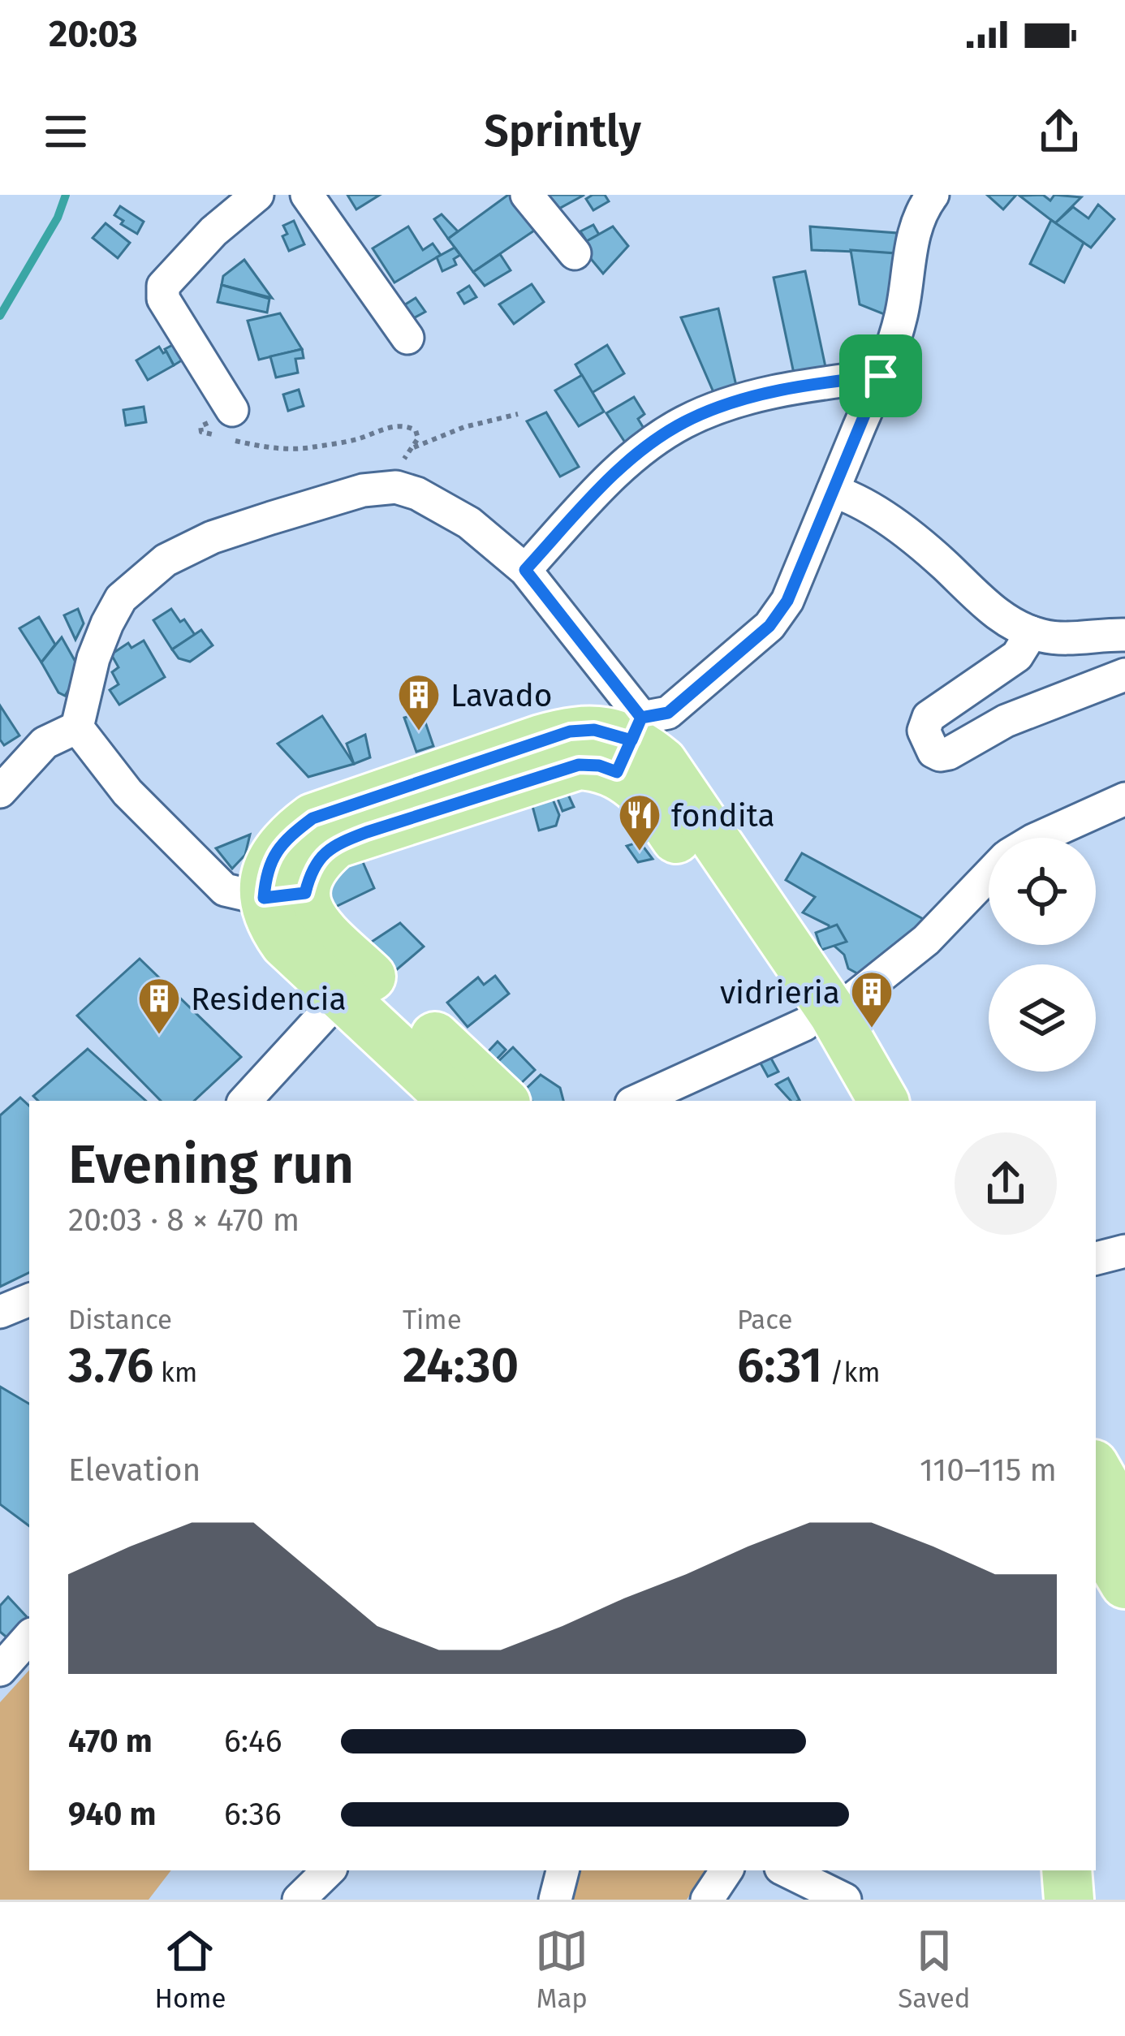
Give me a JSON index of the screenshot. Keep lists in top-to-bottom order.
{
  "places": {
    "building": ["Lavado", "vidrieria", "Residencia"],
    "restaurant": ["fondita"]
  },
  "page": {
    "status": "20:03",
    "header": "Sprintly",
    "heading": ["Evening run", "20:03 · 8 × 470 m"],
    "stats": [
      ["Distance", "3.76 km"],
      ["Time", "24:30"],
      ["Pace", "6:31 /km"]
    ],
    "chart": ["Elevation", "110–115 m"],
    "list": [
      {
        "name": "470 m",
        "note": "6:46"
      },
      {
        "name": "940 m",
        "note": "6:36"
      }
    ],
    "tabs": ["Home", "Map", "Saved"]
  }
}
